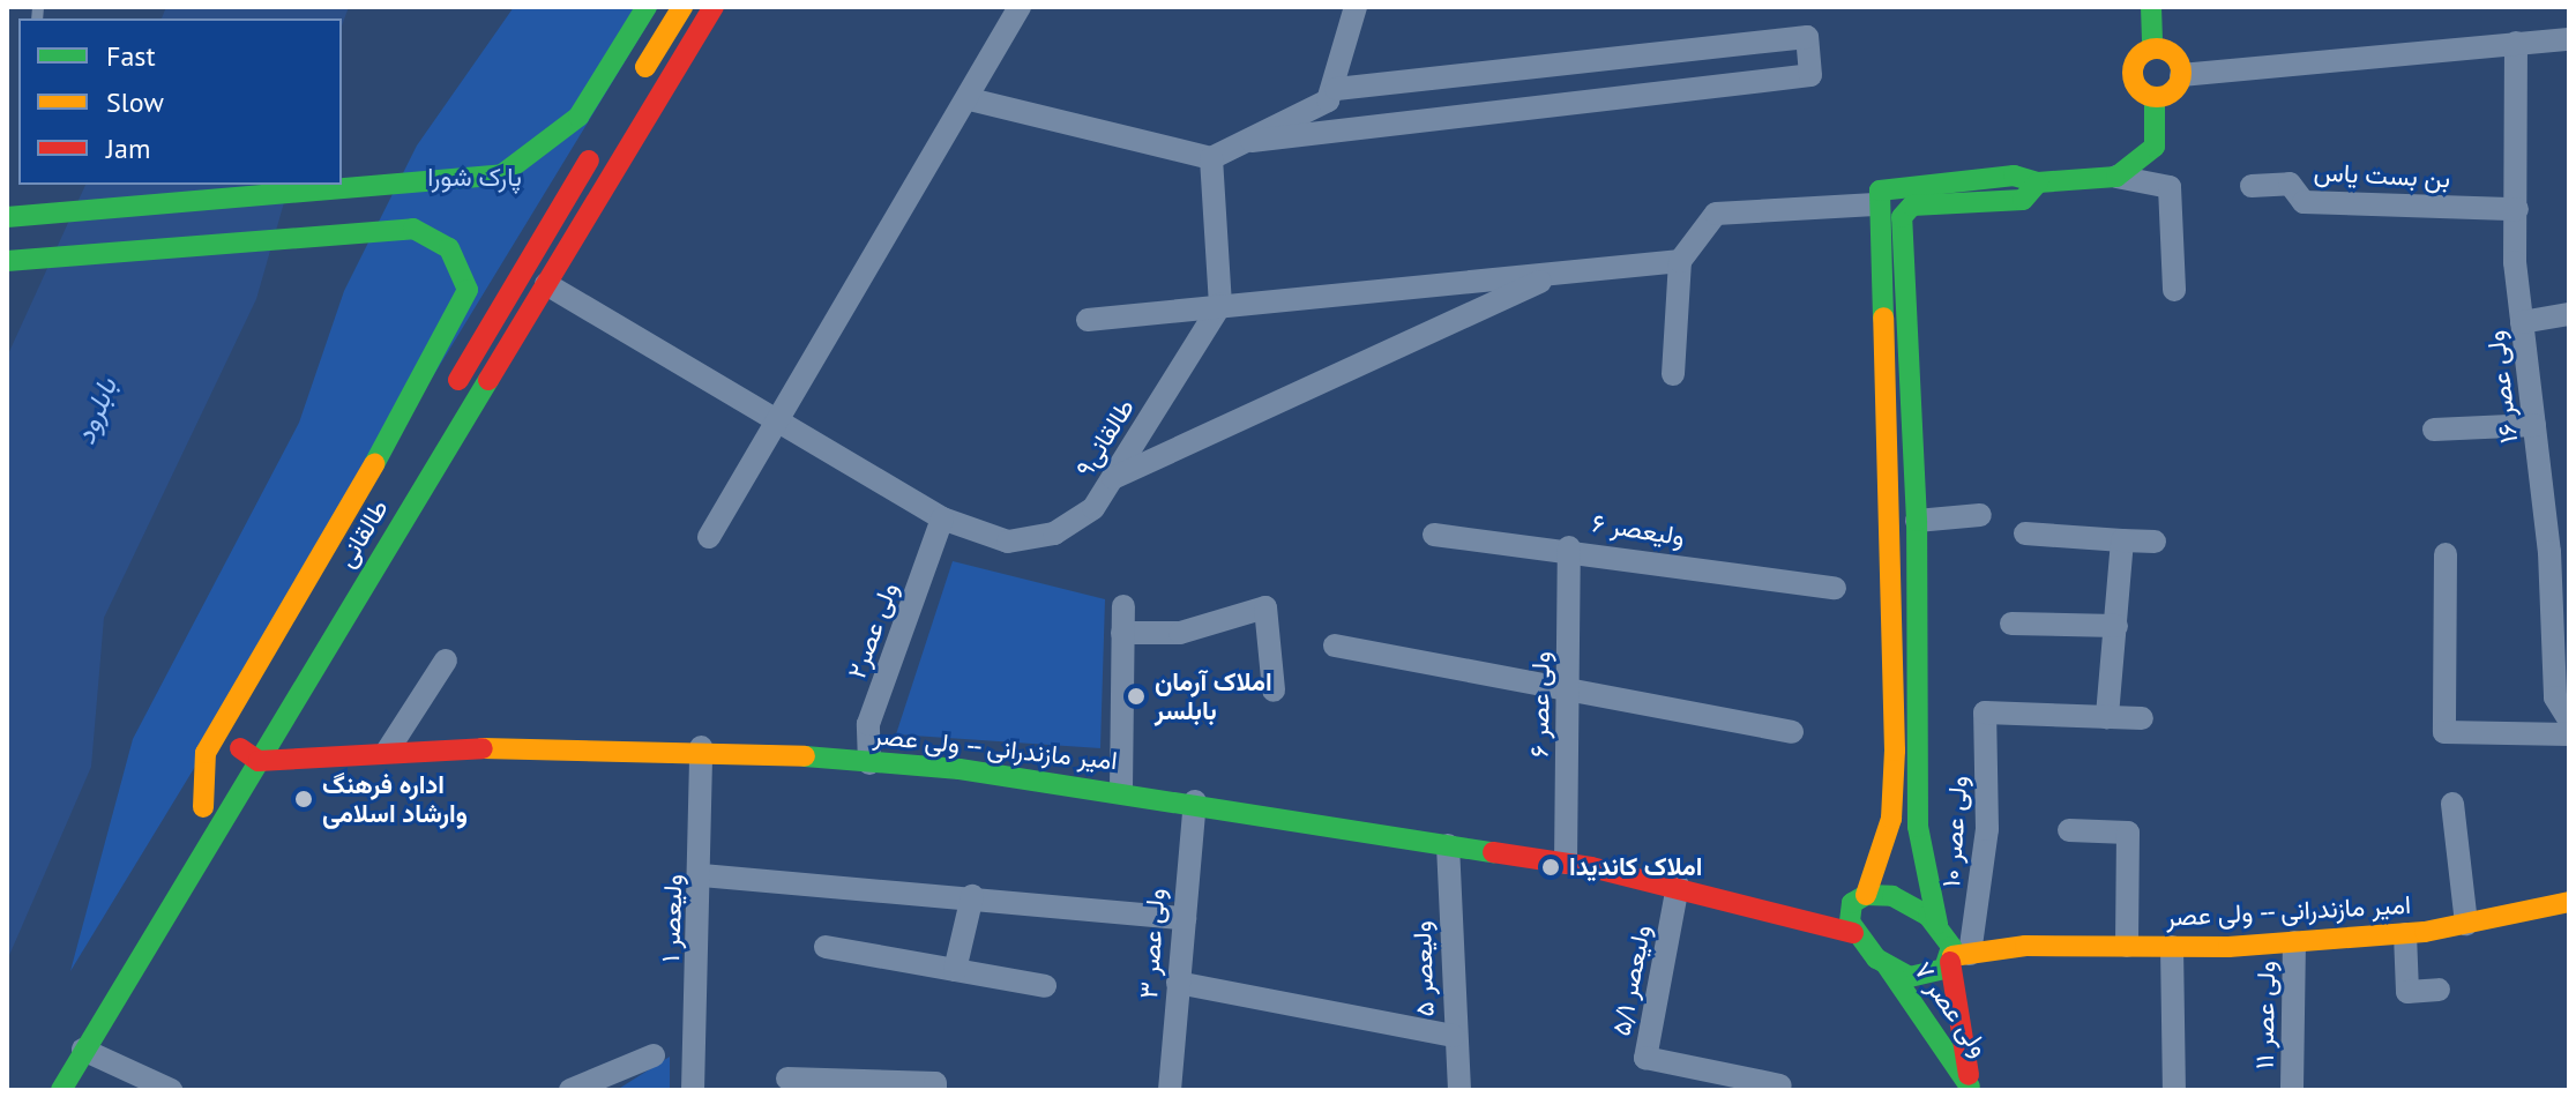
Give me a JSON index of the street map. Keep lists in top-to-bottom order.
{
  "streets": {
    "main road": ["طالقانی", "امیر مازندرانی -- ولی عصر", "ولی عصر ۷"],
    "street": [
      "بن بست یاس",
      "ولی عصر ۱۶",
      "طالقانی۹",
      "ولیعصر ۶",
      "ولی عصر۲",
      "ولی عصر ۶",
      "ولی عصر ۱۰",
      "ولیعصر ۱",
      "ولی عصر ۳",
      "ولیعصر ۵",
      "ولیعصر ۵/۱",
      "ولی عصر ۱۱"
    ]
  },
  "crossings": [
    ["بن بست یاس", "ولی عصر ۱۶"],
    ["طالقانی۹", "طالقانی"],
    ["طالقانی۹", "ولی عصر۲"],
    ["ولیعصر ۶", "ولی عصر ۶"],
    ["طالقانی", "امیر مازندرانی -- ولی عصر"],
    ["ولی عصر۲", "امیر مازندرانی -- ولی عصر"],
    ["ولی عصر ۶", "امیر مازندرانی -- ولی عصر"],
    ["امیر مازندرانی -- ولی عصر", "ولی عصر ۱۰"],
    ["امیر مازندرانی -- ولی عصر", "ولیعصر ۱"],
    ["امیر مازندرانی -- ولی عصر", "ولی عصر ۳"],
    ["امیر مازندرانی -- ولی عصر", "ولیعصر ۵"],
    ["امیر مازندرانی -- ولی عصر", "ولیعصر ۵/۱"],
    ["امیر مازندرانی -- ولی عصر", "ولی عصر ۷"],
    ["امیر مازندرانی -- ولی عصر", "ولی عصر ۱۱"],
    ["ولی عصر ۱۰", "ولی عصر ۷"]
  ],
  "water": ["بابلرود"],
  "parks": ["پارک شورا"],
  "places": ["املاک آرمان بابلسر", "اداره فرهنگ وارشاد اسلامی", "املاک کاندیدا"],
  "legend": ["Fast", "Slow", "Jam"]
}
